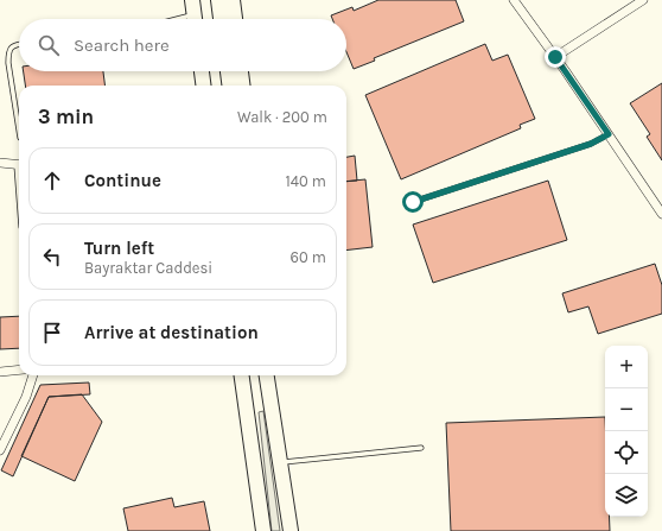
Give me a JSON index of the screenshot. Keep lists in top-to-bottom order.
{
  "page": {
    "search": "Search here",
    "heading": ["3 min", "Walk · 200 m"],
    "list": [
      ["Continue", "140 m"],
      ["Turn left", "Bayraktar Caddesi", "60 m"],
      "Arrive at destination"
    ],
    "map_buttons": ["+", "−"]
  }
}
